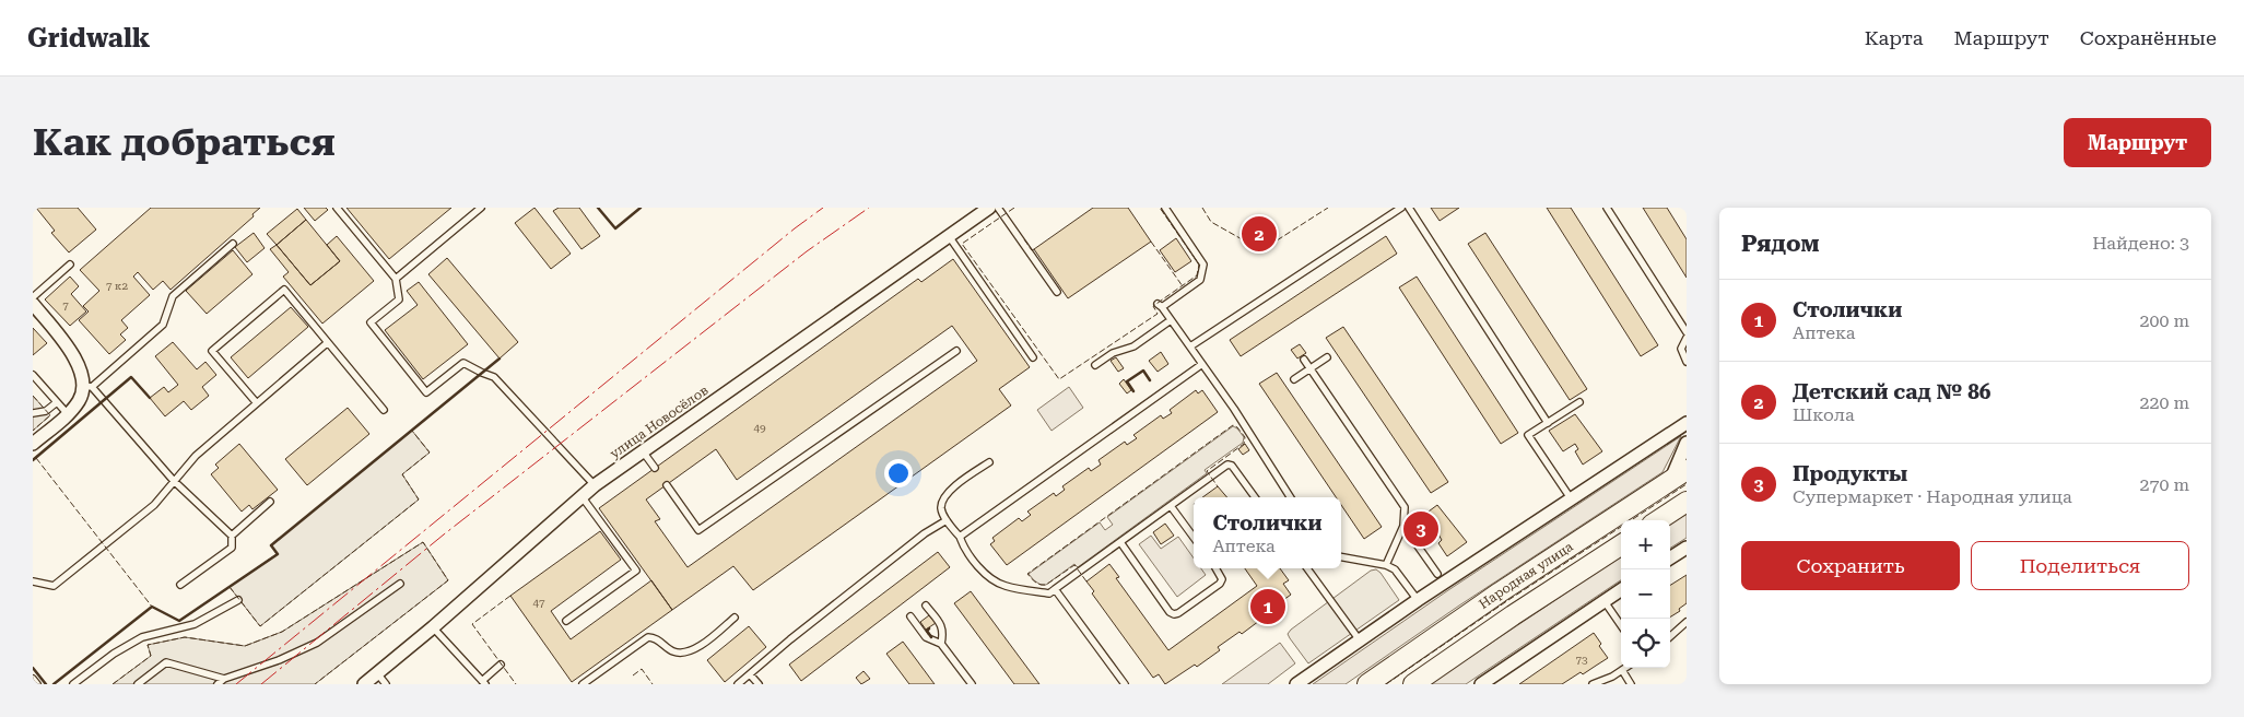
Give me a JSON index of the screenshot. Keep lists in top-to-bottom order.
{
  "streets": {
    "main road": ["Народная улица"],
    "street": ["улица Новосёлов"]
  },
  "house_numbers": [
    "7 к2",
    "7",
    "49",
    "47",
    "73"
  ],
  "page": {
    "header": "Gridwalk",
    "nav": ["Карта", "Маршрут", "Сохранённые"],
    "buttons": [
      "Маршрут",
      ["Сохранить", "Поделиться"]
    ],
    "title": "Как добраться",
    "heading": ["Рядом", "Найдено: 3"],
    "pins": ["2", "3", "1"],
    "list": [
      {
        "mark": "1",
        "name": "Столички",
        "note": "Аптека",
        "value": "200 m"
      },
      {
        "mark": "2",
        "name": "Детский сад № 86",
        "note": "Школа",
        "value": "220 m"
      },
      {
        "mark": "3",
        "name": "Продукты",
        "note": "Супермаркет · Народная улица",
        "value": "270 m"
      }
    ],
    "popup": ["Столички", "Аптека"],
    "map_buttons": ["+", "−"]
  }
}
